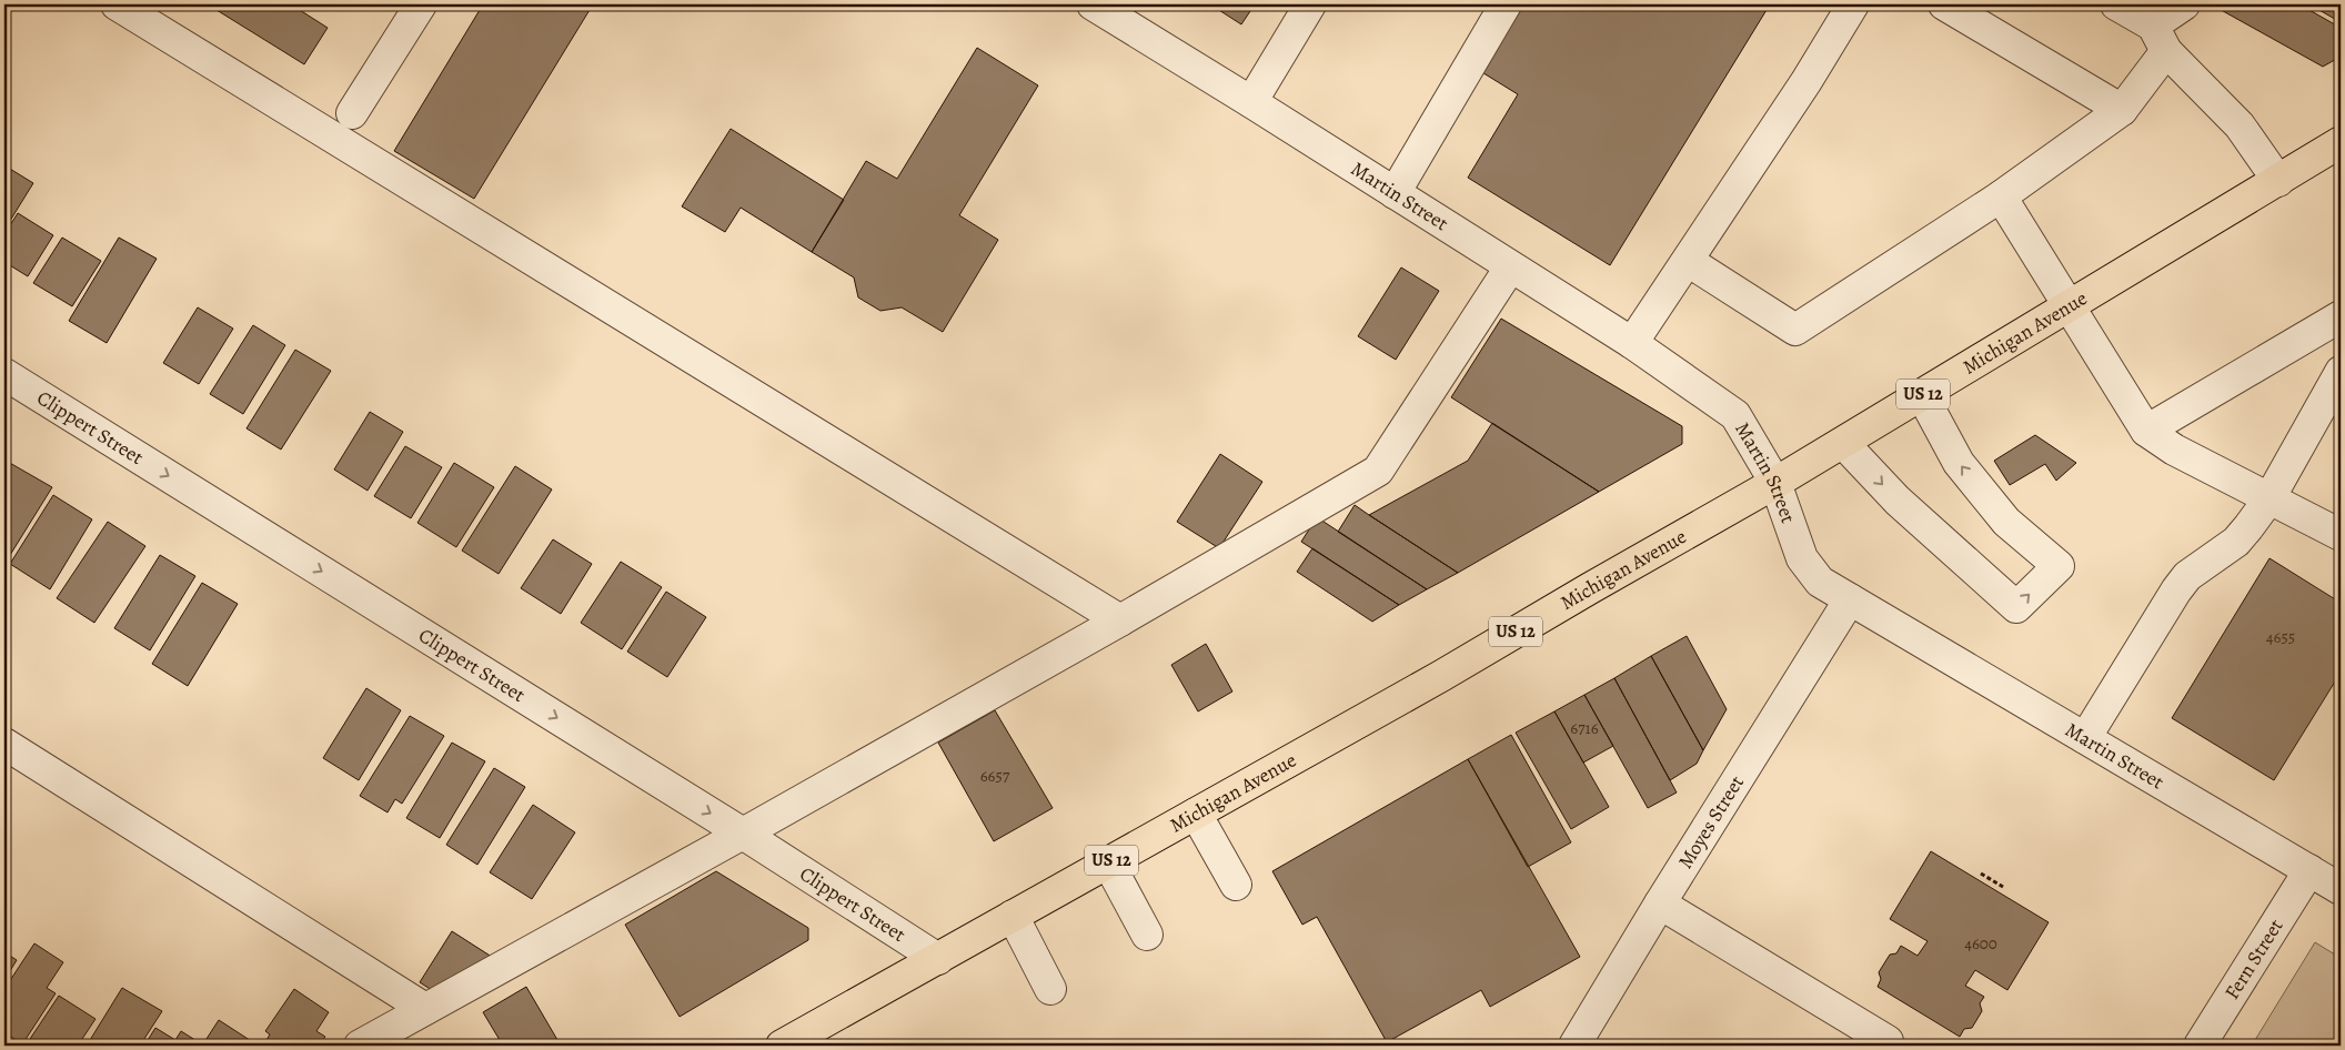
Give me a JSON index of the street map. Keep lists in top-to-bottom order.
{
  "streets": {
    "main road": ["Michigan Avenue", "US 12"],
    "street": [
      "Martin Street",
      "Clippert Street",
      "Moyes Street",
      "Fern Street"
    ]
  },
  "crossings": [
    ["Martin Street", "Michigan Avenue"],
    ["Martin Street", "Moyes Street"],
    ["Martin Street", "Fern Street"],
    ["Michigan Avenue", "Clippert Street"]
  ],
  "one_way": ["Clippert Street"],
  "house_numbers": [
    "4655",
    "6716",
    "6657",
    "4600"
  ]
}
